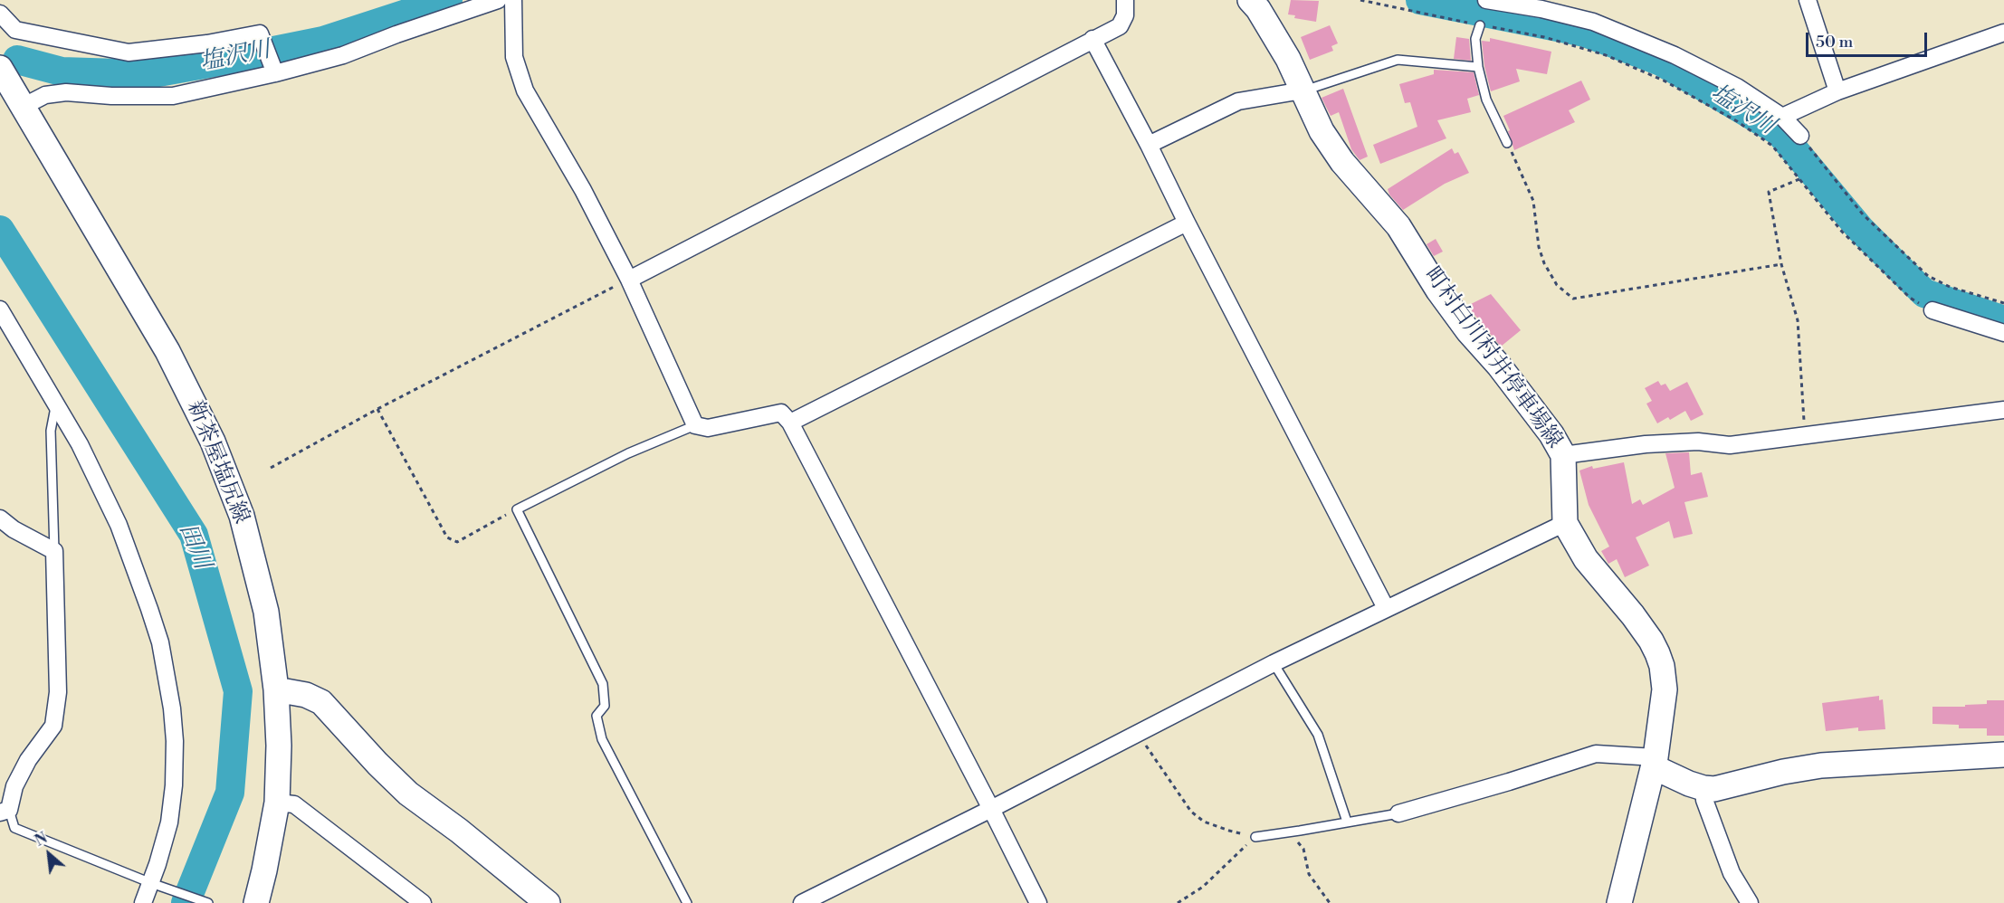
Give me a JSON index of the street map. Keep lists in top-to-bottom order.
{
  "streets": {
    "main road": ["町村白川村井停車場線", "新茶屋塩尻線"]
  },
  "water": ["塩沢川", "田川"],
  "scale_bar": "50 m",
  "north": "top left"
}
